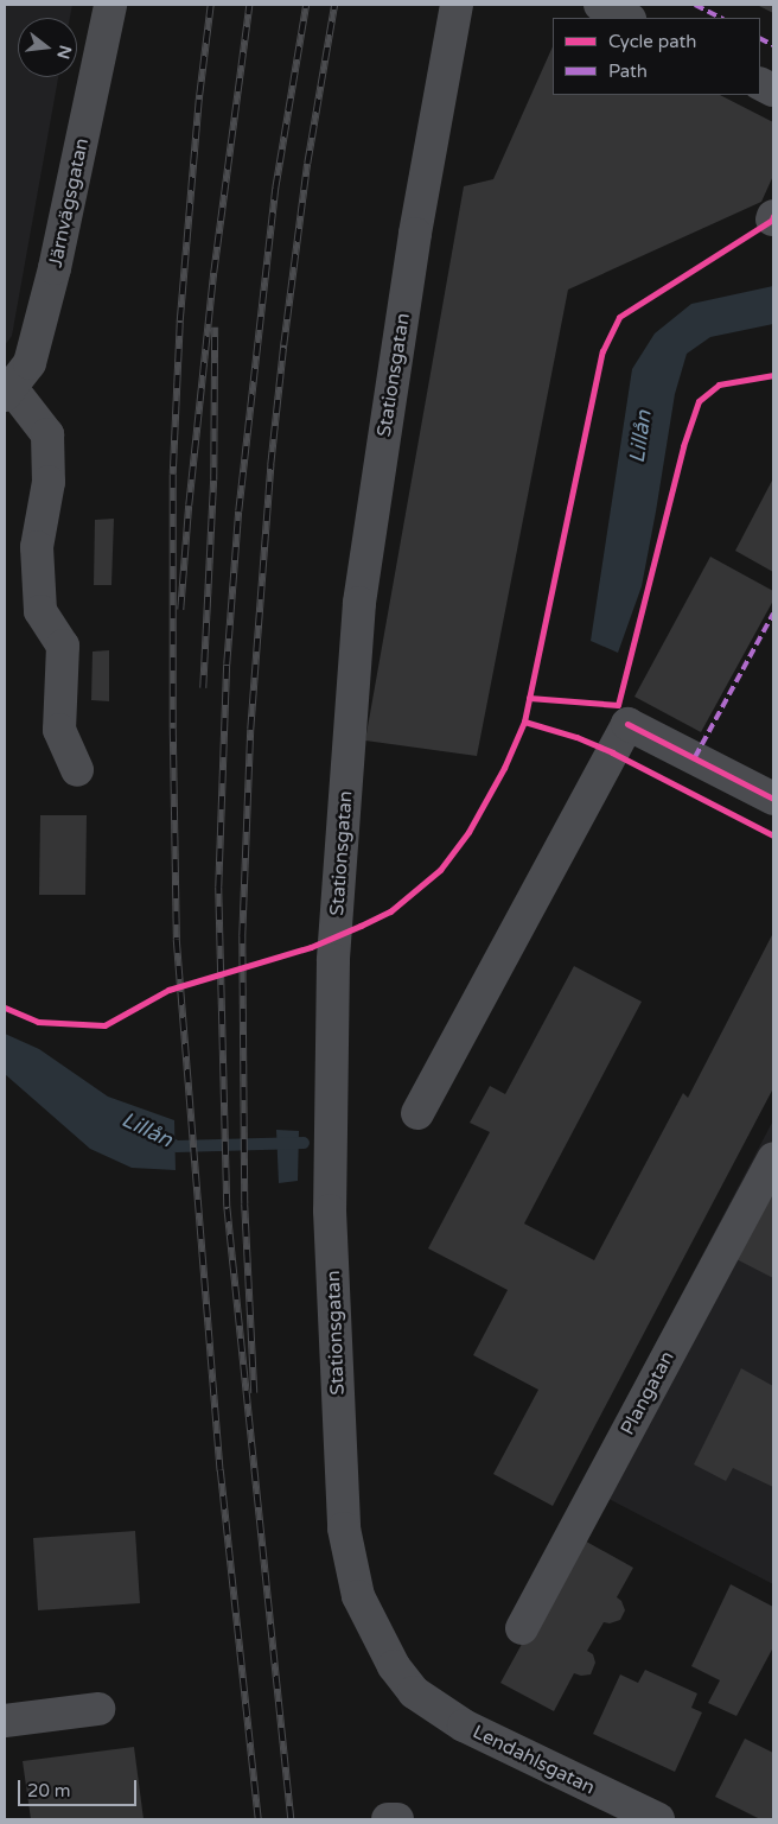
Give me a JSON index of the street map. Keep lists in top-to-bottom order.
{
  "streets": {
    "street": [
      "Järnvägsgatan",
      "Stationsgatan",
      "Plangatan",
      "Lendahlsgatan"
    ]
  },
  "crossings": [
    ["Stationsgatan", "Lendahlsgatan"]
  ],
  "water": ["Lillån"],
  "legend": ["Cycle path", "Path"],
  "scale_bar": "20 m",
  "north": "right"
}
